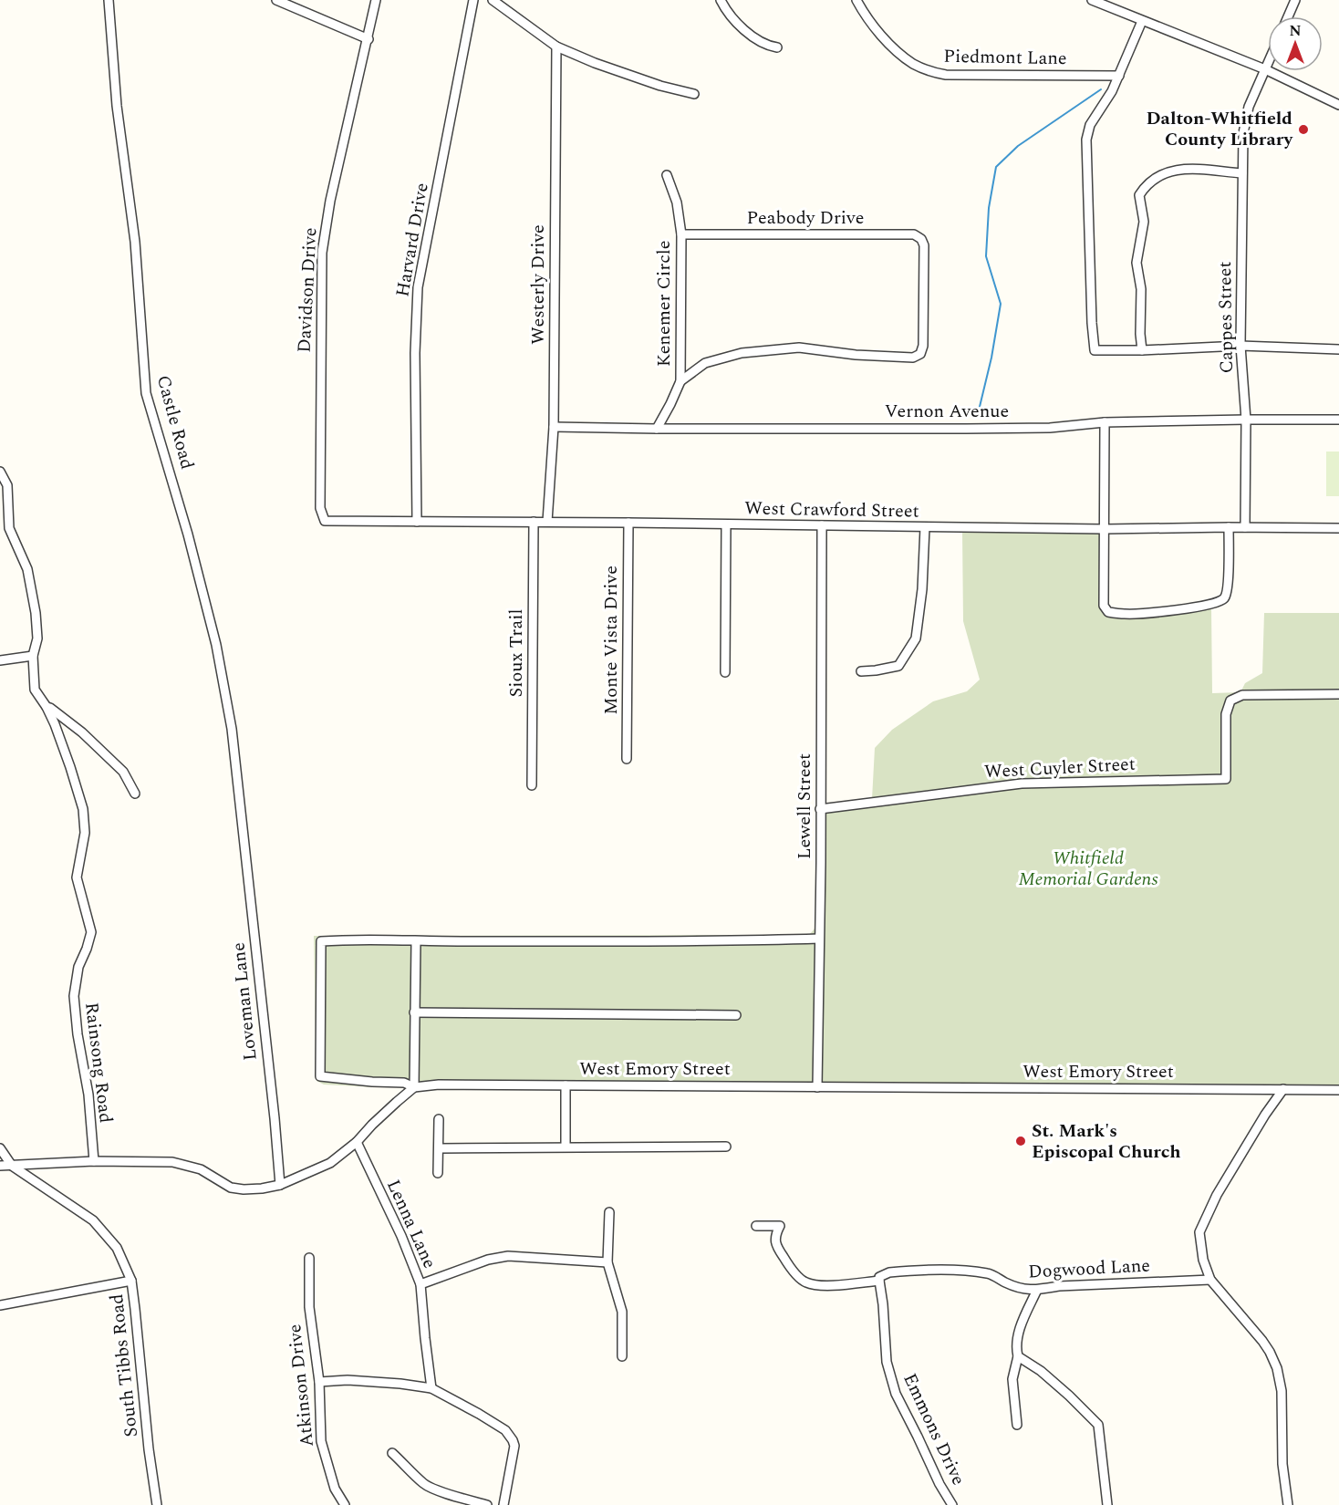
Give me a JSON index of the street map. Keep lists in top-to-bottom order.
{
  "streets": {
    "street": [
      "Piedmont Lane",
      "Peabody Drive",
      "Harvard Drive",
      "Westerly Drive",
      "Davidson Drive",
      "Kenemer Circle",
      "Cappes Street",
      "Vernon Avenue",
      "Castle Road",
      "West Crawford Street",
      "Monte Vista Drive",
      "Sioux Trail",
      "West Cuyler Street",
      "Lewell Street",
      "Loveman Lane",
      "Rainsong Road",
      "West Emory Street",
      "Lenna Lane",
      "Dogwood Lane",
      "South Tibbs Road",
      "Atkinson Drive",
      "Emmons Drive"
    ]
  },
  "crossings": [
    ["Peabody Drive", "Kenemer Circle"],
    ["Harvard Drive", "West Crawford Street"],
    ["Westerly Drive", "Vernon Avenue"],
    ["Westerly Drive", "West Crawford Street"],
    ["Davidson Drive", "West Crawford Street"],
    ["Kenemer Circle", "Vernon Avenue"],
    ["Cappes Street", "Vernon Avenue"],
    ["Cappes Street", "West Crawford Street"],
    ["Castle Road", "Loveman Lane"],
    ["West Crawford Street", "Monte Vista Drive"],
    ["West Crawford Street", "Sioux Trail"],
    ["West Crawford Street", "Lewell Street"],
    ["West Cuyler Street", "Lewell Street"],
    ["Lewell Street", "West Emory Street"],
    ["Dogwood Lane", "Emmons Drive"]
  ],
  "parks": ["Whitfield Memorial Gardens"],
  "places": ["Dalton-Whitfield County Library", "St. Mark's Episcopal Church"],
  "north": "top"
}
